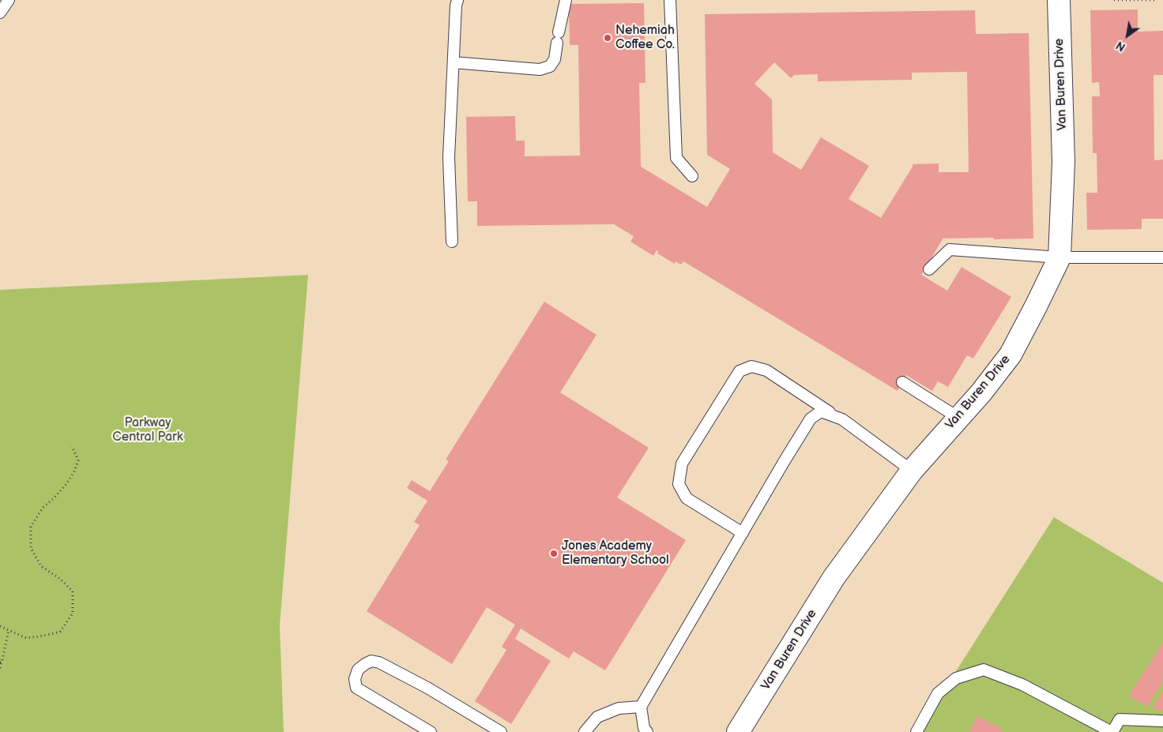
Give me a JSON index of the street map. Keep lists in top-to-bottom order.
{
  "streets": {
    "street": ["Van Buren Drive"]
  },
  "parks": ["Parkway Central Park"],
  "places": ["Nehemiah Coffee Co.", "Jones Academy Elementary School"],
  "north": "bottom left"
}
